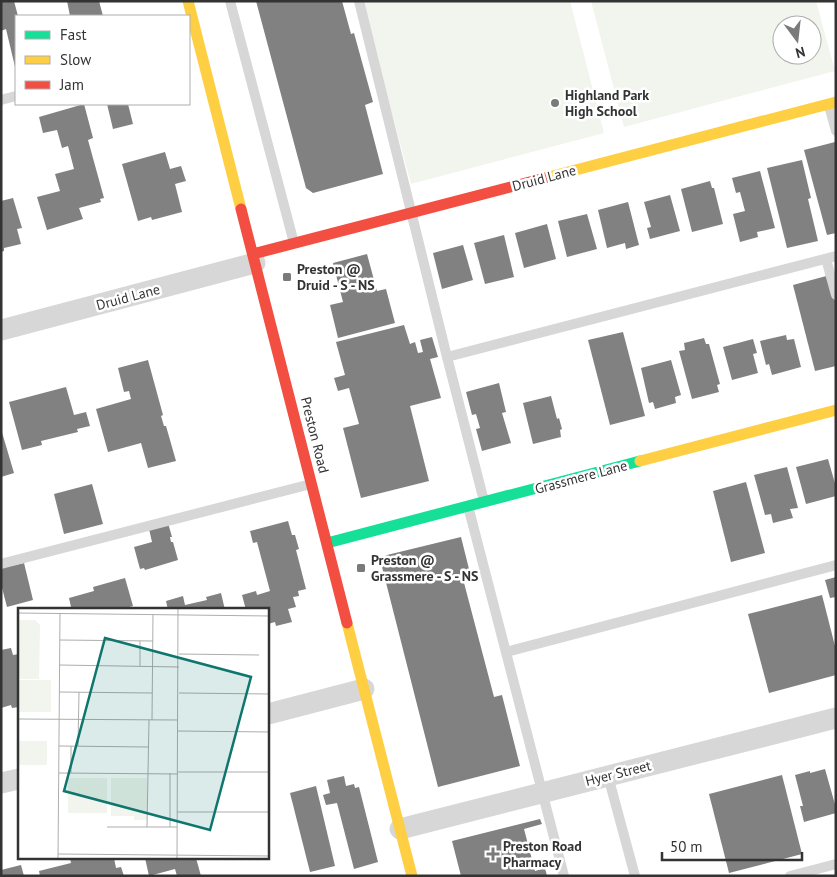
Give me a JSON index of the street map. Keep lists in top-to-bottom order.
{
  "streets": {
    "street": [
      "Druid Lane",
      "Preston Road",
      "Grassmere Lane",
      "Hyer Street"
    ]
  },
  "crossings": [
    ["Druid Lane", "Preston Road"],
    ["Preston Road", "Grassmere Lane"],
    ["Preston Road", "Hyer Street"]
  ],
  "places": {
    "other": ["Highland Park High School"],
    "transit": ["Preston @ Druid - S - NS", "Preston @ Grassmere - S - NS"],
    "health": ["Preston Road Pharmacy"]
  },
  "legend": ["Fast", "Slow", "Jam"],
  "scale_bar": "50 m",
  "north": "bottom"
}
